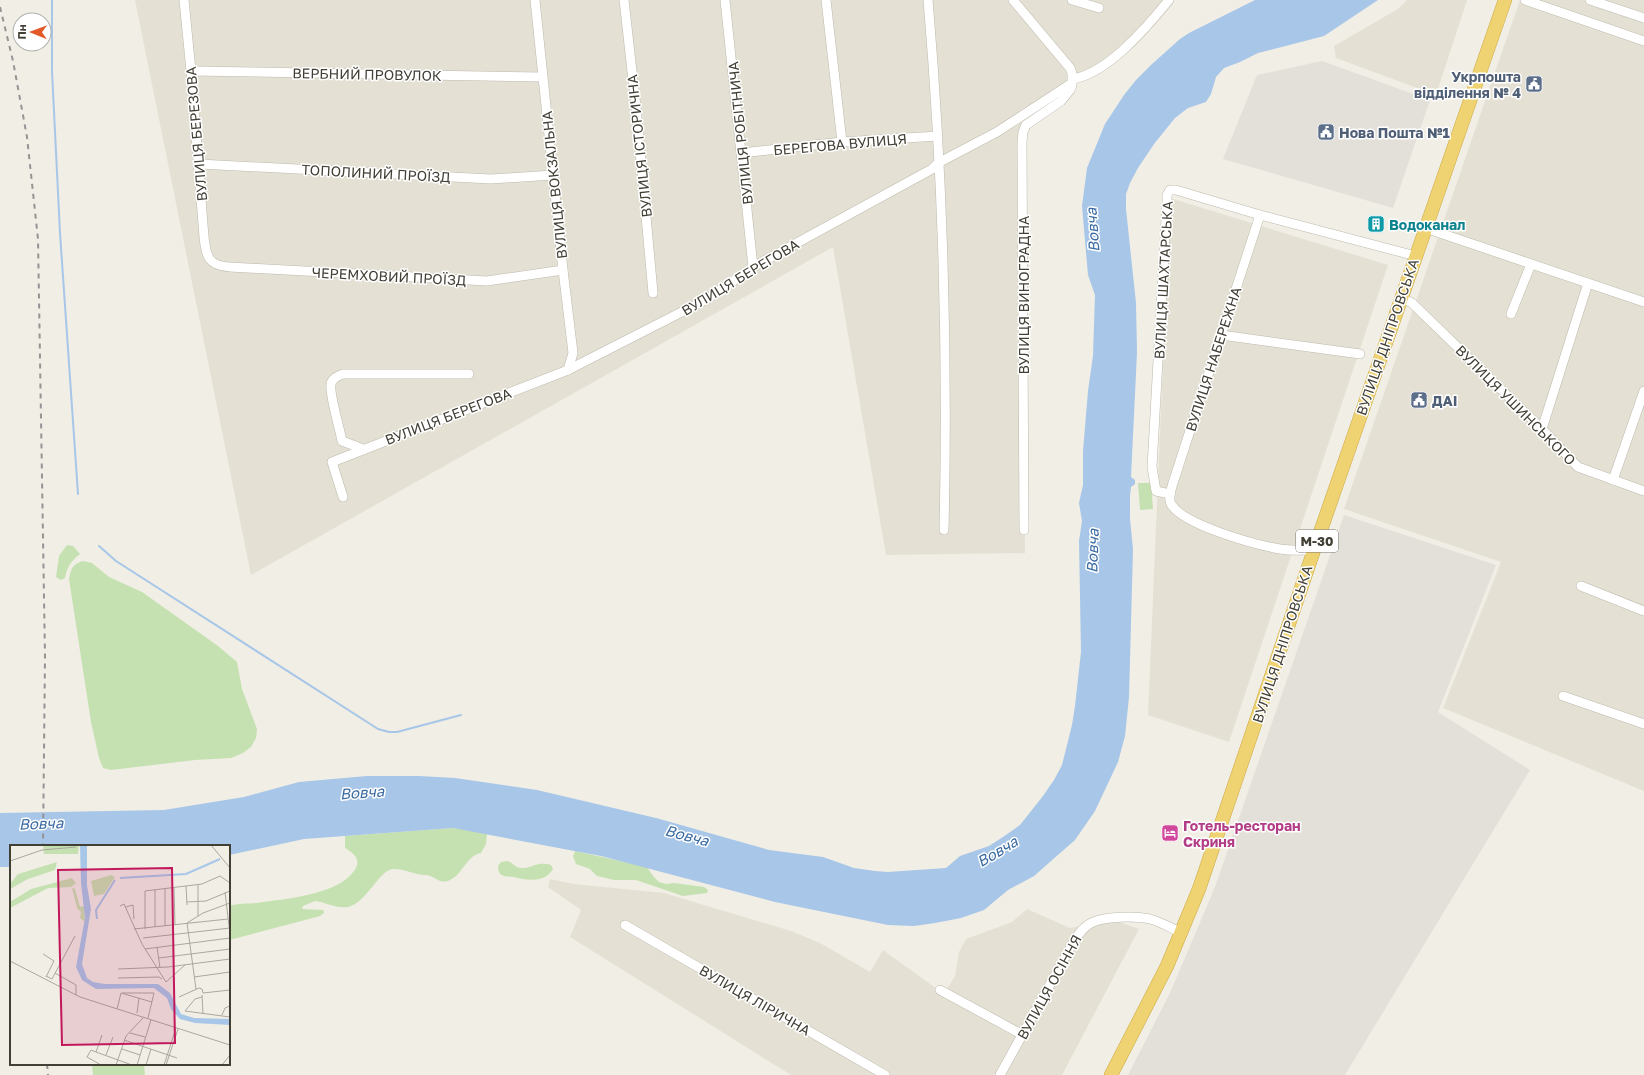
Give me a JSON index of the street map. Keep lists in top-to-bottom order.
{
  "streets": {
    "highway": ["ВУЛИЦЯ ДНІПРОВСЬКА", "М-30"],
    "street": [
      "ВЕРБНИЙ ПРОВУЛОК",
      "ВУЛИЦЯ РОБІТНИЧА",
      "ВУЛИЦЯ БЕРЕЗОВА",
      "БЕРЕГОВА ВУЛИЦЯ",
      "ВУЛИЦЯ ІСТОРИЧНА",
      "ТОПОЛИНИЙ ПРОЇЗД",
      "ВУЛИЦЯ ВОКЗАЛЬНА",
      "ЧЕРЕМХОВИЙ ПРОЇЗД",
      "ВУЛИЦЯ БЕРЕГОВА",
      "ВУЛИЦЯ ШАХТАРСЬКА",
      "ВУЛИЦЯ ВИНОГРАДНА",
      "ВУЛИЦЯ НАБЕРЕЖНА",
      "ВУЛИЦЯ УШИНСЬКОГО",
      "ВУЛИЦЯ ОСІННЯ",
      "ВУЛИЦЯ ЛІРИЧНА"
    ]
  },
  "crossings": [
    ["ВЕРБНИЙ ПРОВУЛОК", "ВУЛИЦЯ БЕРЕЗОВА"],
    ["ВЕРБНИЙ ПРОВУЛОК", "ВУЛИЦЯ ВОКЗАЛЬНА"],
    ["ВУЛИЦЯ РОБІТНИЧА", "БЕРЕГОВА ВУЛИЦЯ"],
    ["ВУЛИЦЯ РОБІТНИЧА", "ВУЛИЦЯ БЕРЕГОВА"],
    ["ВУЛИЦЯ БЕРЕЗОВА", "ТОПОЛИНИЙ ПРОЇЗД"],
    ["ВУЛИЦЯ БЕРЕЗОВА", "ЧЕРЕМХОВИЙ ПРОЇЗД"],
    ["ТОПОЛИНИЙ ПРОЇЗД", "ВУЛИЦЯ ВОКЗАЛЬНА"],
    ["ВУЛИЦЯ ВОКЗАЛЬНА", "ЧЕРЕМХОВИЙ ПРОЇЗД"],
    ["ВУЛИЦЯ ВОКЗАЛЬНА", "ВУЛИЦЯ БЕРЕГОВА"],
    ["ВУЛИЦЯ БЕРЕГОВА", "ВУЛИЦЯ ВИНОГРАДНА"],
    ["ВУЛИЦЯ ШАХТАРСЬКА", "ВУЛИЦЯ ДНІПРОВСЬКА"],
    ["ВУЛИЦЯ ШАХТАРСЬКА", "ВУЛИЦЯ НАБЕРЕЖНА"],
    ["ВУЛИЦЯ ДНІПРОВСЬКА", "ВУЛИЦЯ УШИНСЬКОГО"],
    ["ВУЛИЦЯ ДНІПРОВСЬКА", "ВУЛИЦЯ ОСІННЯ"]
  ],
  "water": ["Вовча"],
  "places": {
    "public building": ["Укрпошта відділення № 4", "Нова Пошта №1", "ДАІ"],
    "building": ["Водоканал"],
    "hotel": ["Готель-ресторан Скриня"]
  },
  "north": "left"
}
